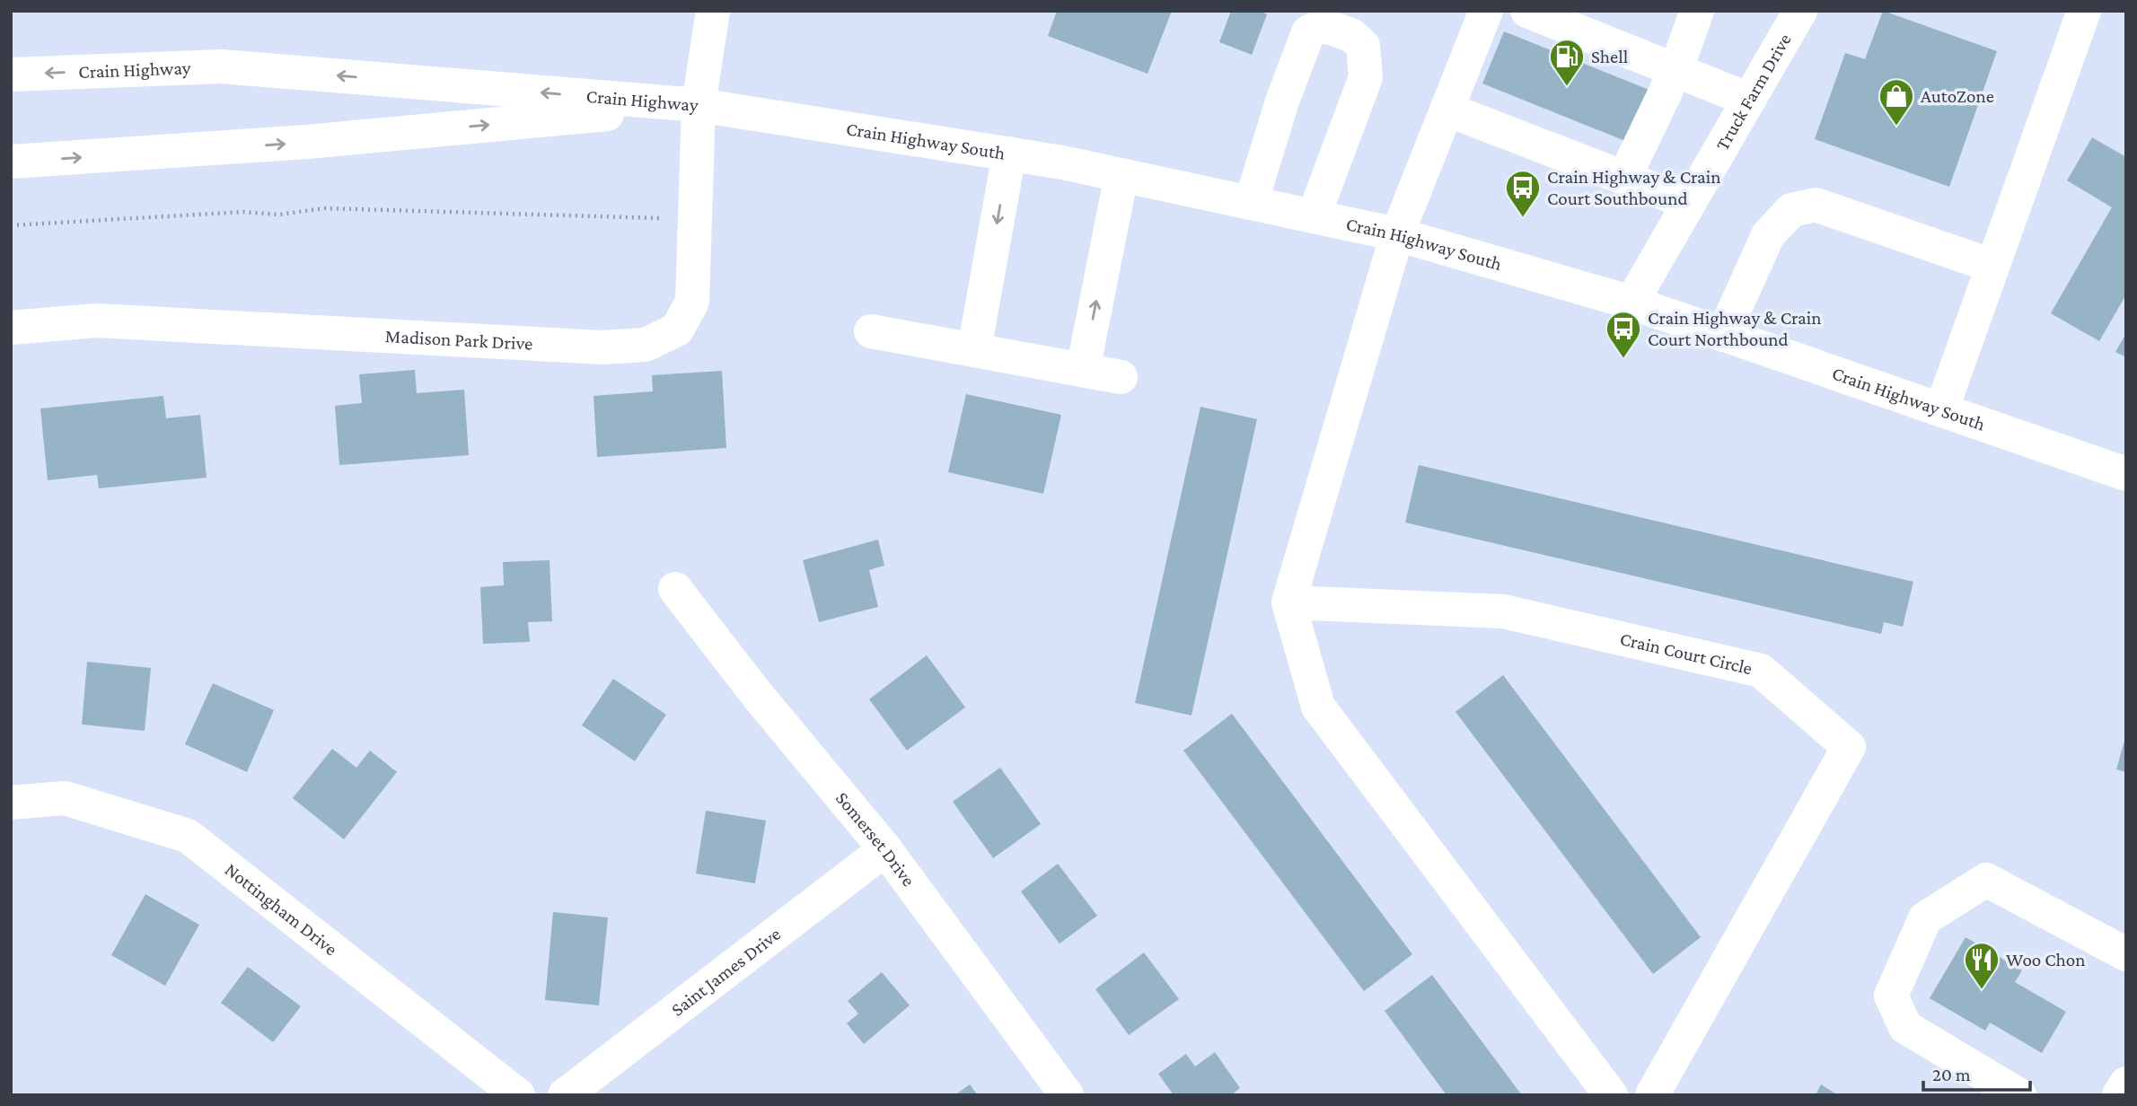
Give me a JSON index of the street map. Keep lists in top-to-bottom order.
{
  "streets": {
    "street": [
      "Crain Highway",
      "Truck Farm Drive",
      "Crain Highway South",
      "Madison Park Drive",
      "Crain Court Circle",
      "Somerset Drive",
      "Nottingham Drive",
      "Saint James Drive"
    ]
  },
  "crossings": [
    ["Crain Highway", "Crain Highway South"],
    ["Crain Highway", "Madison Park Drive"],
    ["Truck Farm Drive", "Crain Highway South"],
    ["Crain Highway South", "Madison Park Drive"],
    ["Somerset Drive", "Saint James Drive"]
  ],
  "places": {
    "fuel station": ["Shell"],
    "shop": ["AutoZone"],
    "bus stop": ["Crain Highway & Crain Court Southbound", "Crain Highway & Crain Court Northbound"],
    "restaurant": ["Woo Chon"]
  },
  "scale_bar": "20 m"
}
